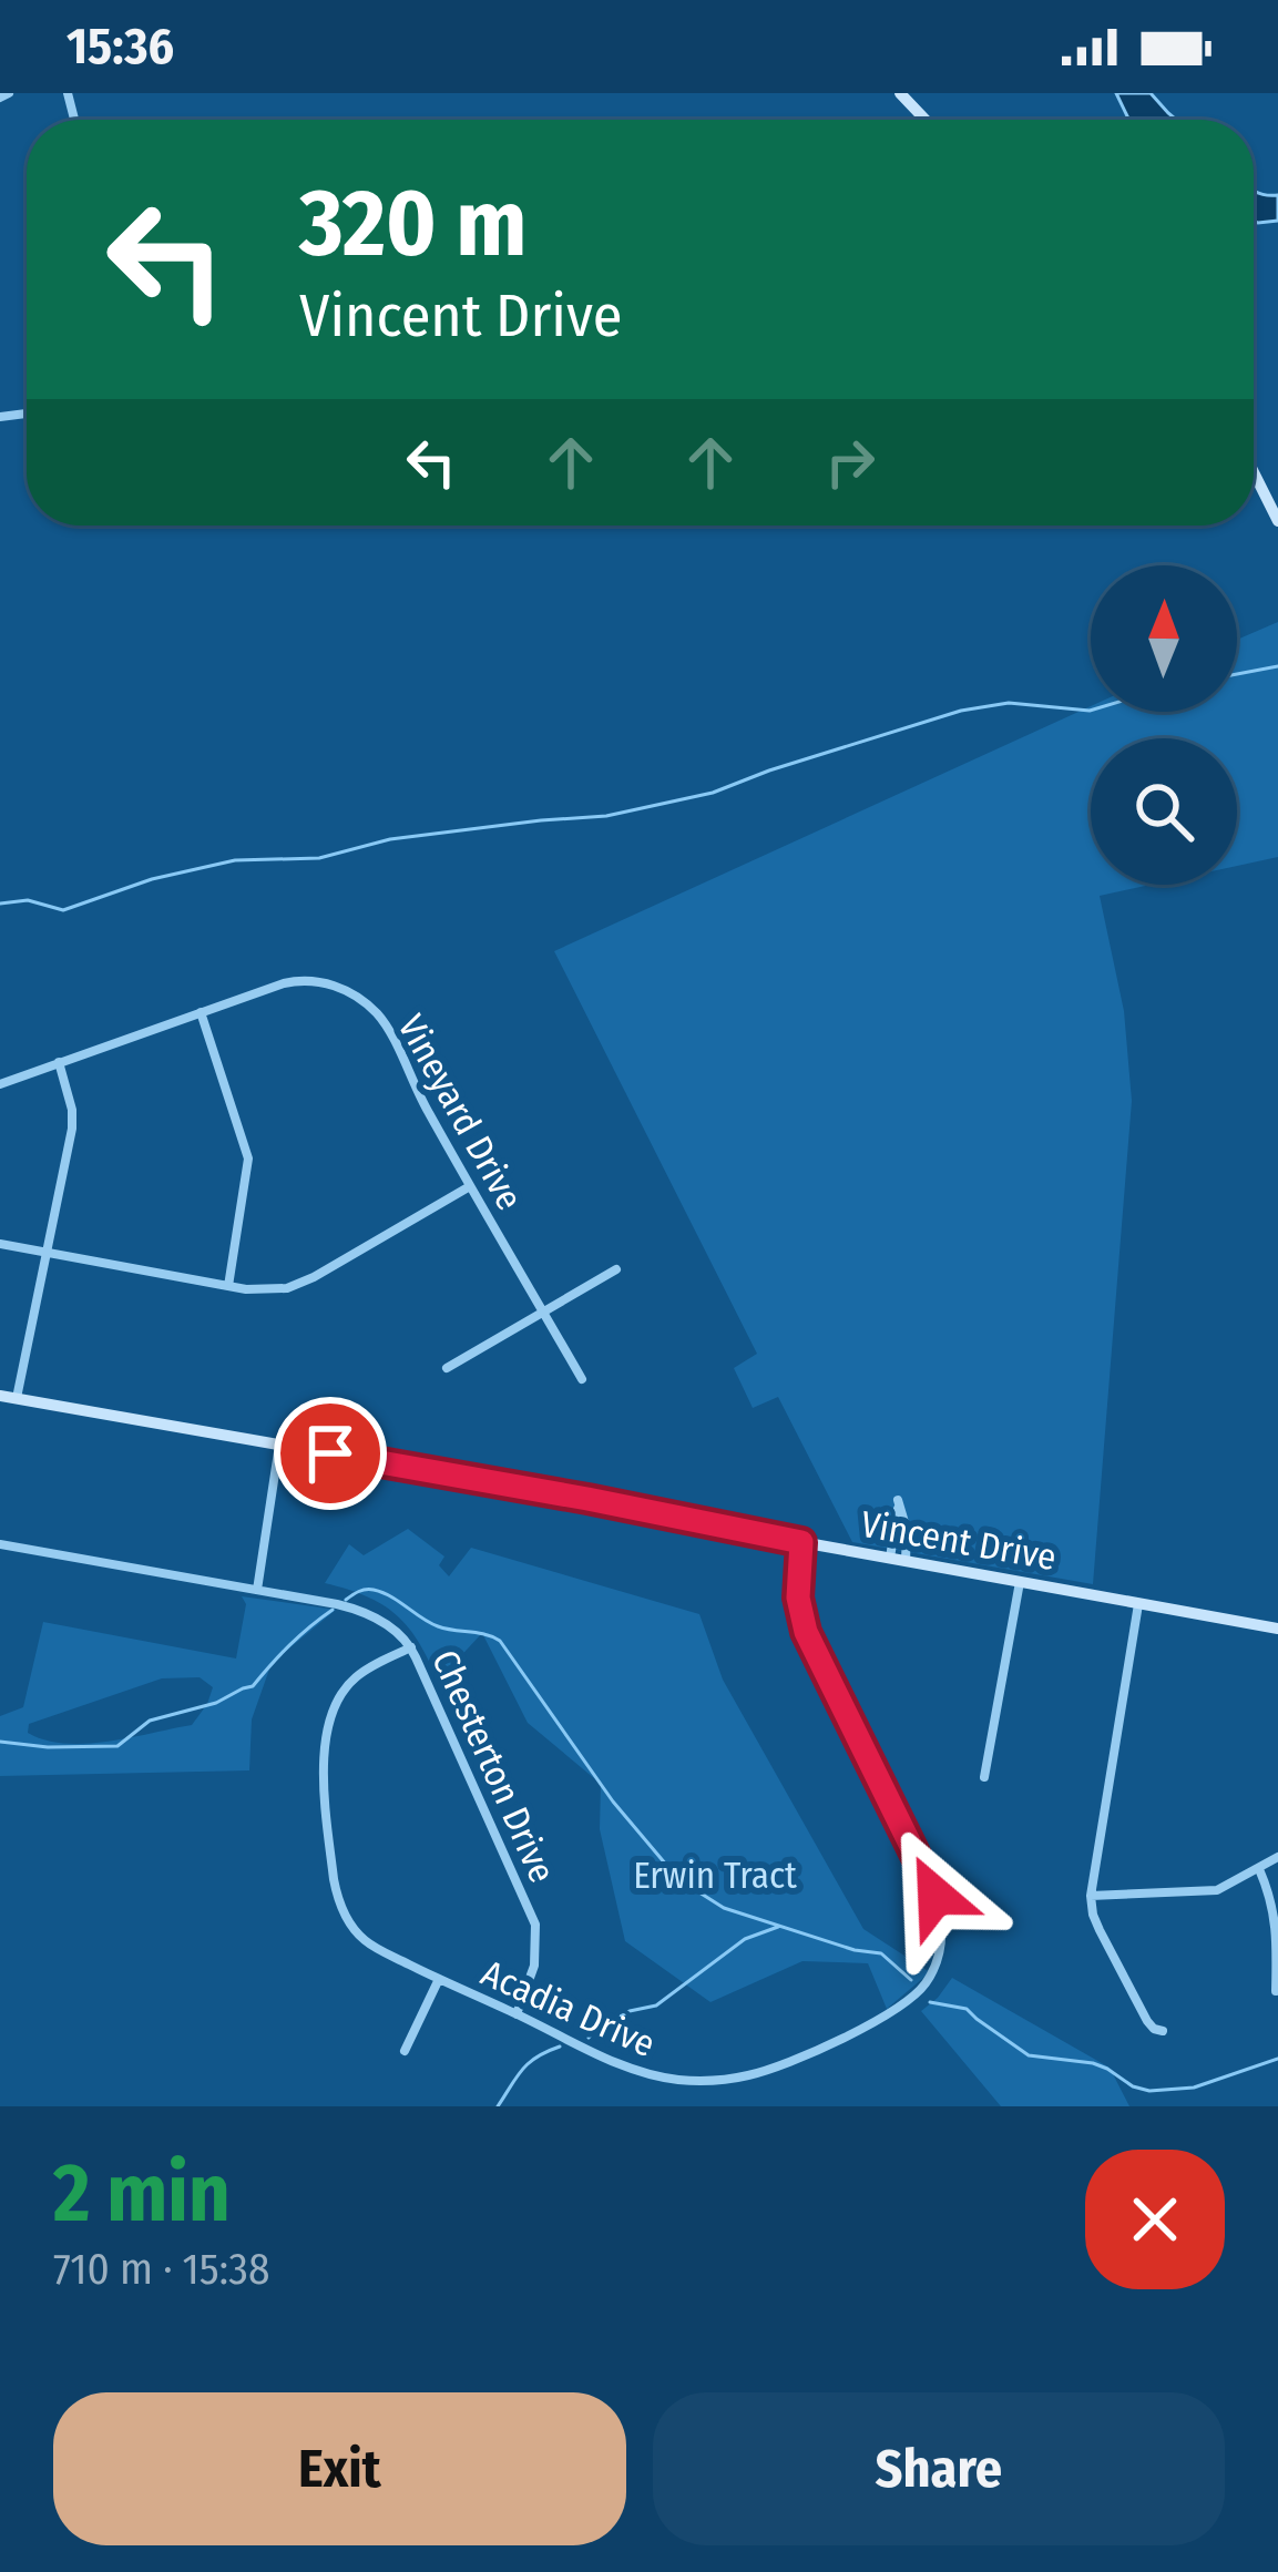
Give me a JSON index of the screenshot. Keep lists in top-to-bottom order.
{
  "streets": {
    "street": [
      "Vineyard Drive",
      "Vincent Drive",
      "Chesterton Drive",
      "Acadia Drive"
    ]
  },
  "crossings": [
    ["Vincent Drive", "Acadia Drive"],
    ["Chesterton Drive", "Acadia Drive"]
  ],
  "parks": ["Erwin Tract"],
  "north": "top",
  "page": {
    "status": "15:36",
    "turn": ["320 m", "Vincent Drive"],
    "heading": ["2 min", "710 m · 15:38"],
    "buttons": ["Exit", "Share"]
  }
}
